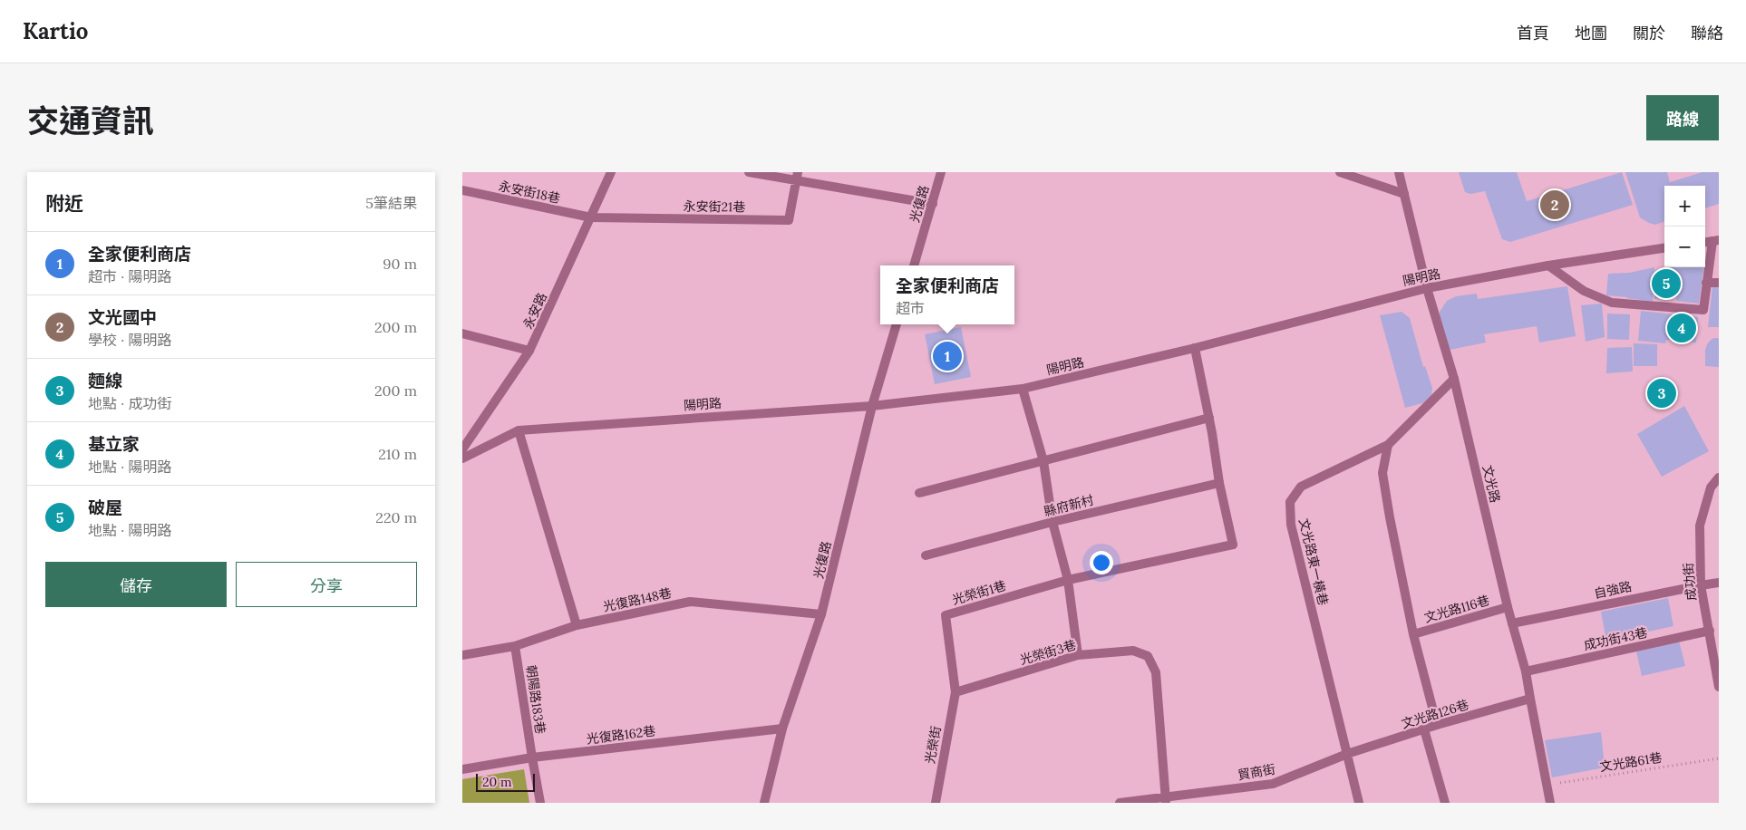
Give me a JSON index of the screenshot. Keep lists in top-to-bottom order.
{
  "streets": {
    "street": [
      "永安街18巷",
      "光復路",
      "永安街21巷",
      "陽明路",
      "永安路",
      "文光路",
      "縣府新村",
      "文光路東一橫巷",
      "成功街",
      "自強路",
      "光榮街1巷",
      "光復路148巷",
      "文光路116巷",
      "成功街43巷",
      "光榮街3巷",
      "朝陽路183巷",
      "文光路126巷",
      "光復路162巷",
      "光榮街",
      "貿商街"
    ],
    "path": ["文光路61巷"]
  },
  "crossings": [
    ["永安街18巷", "永安街21巷"],
    ["永安街18巷", "永安路"],
    ["光復路", "陽明路"],
    ["光復路", "光復路148巷"],
    ["光復路", "光復路162巷"],
    ["永安街21巷", "永安路"],
    ["陽明路", "文光路"],
    ["文光路", "文光路東一橫巷"],
    ["文光路", "自強路"],
    ["文光路", "文光路116巷"],
    ["文光路", "成功街43巷"],
    ["文光路", "文光路126巷"],
    ["文光路", "文光路61巷"],
    ["文光路東一橫巷", "文光路126巷"],
    ["文光路東一橫巷", "貿商街"],
    ["成功街", "自強路"],
    ["成功街", "成功街43巷"],
    ["光榮街1巷", "光榮街3巷"],
    ["光榮街1巷", "光榮街"],
    ["光復路148巷", "朝陽路183巷"],
    ["光榮街3巷", "光榮街"],
    ["光榮街3巷", "貿商街"],
    ["朝陽路183巷", "光復路162巷"],
    ["文光路126巷", "貿商街"]
  ],
  "scale_bar": "20 m",
  "page": {
    "header": "Kartio",
    "nav": [
      "首頁",
      "地圖",
      "關於",
      "聯絡"
    ],
    "title": "交通資訊",
    "buttons": [
      "路線",
      ["儲存", "分享"]
    ],
    "heading": ["附近", "5筆結果"],
    "map_buttons": ["+", "−"],
    "pins": [
      "2",
      "5",
      "4",
      "1",
      "3"
    ],
    "list": [
      {
        "mark": "1",
        "name": "全家便利商店",
        "note": "超市 · 陽明路",
        "value": "90 m"
      },
      {
        "mark": "2",
        "name": "文光國中",
        "note": "學校 · 陽明路",
        "value": "200 m"
      },
      {
        "mark": "3",
        "name": "麵線",
        "note": "地點 · 成功街",
        "value": "200 m"
      },
      {
        "mark": "4",
        "name": "基立家",
        "note": "地點 · 陽明路",
        "value": "210 m"
      },
      {
        "mark": "5",
        "name": "破屋",
        "note": "地點 · 陽明路",
        "value": "220 m"
      }
    ],
    "popup": ["全家便利商店", "超市"],
    "scale": "20 m"
  }
}
